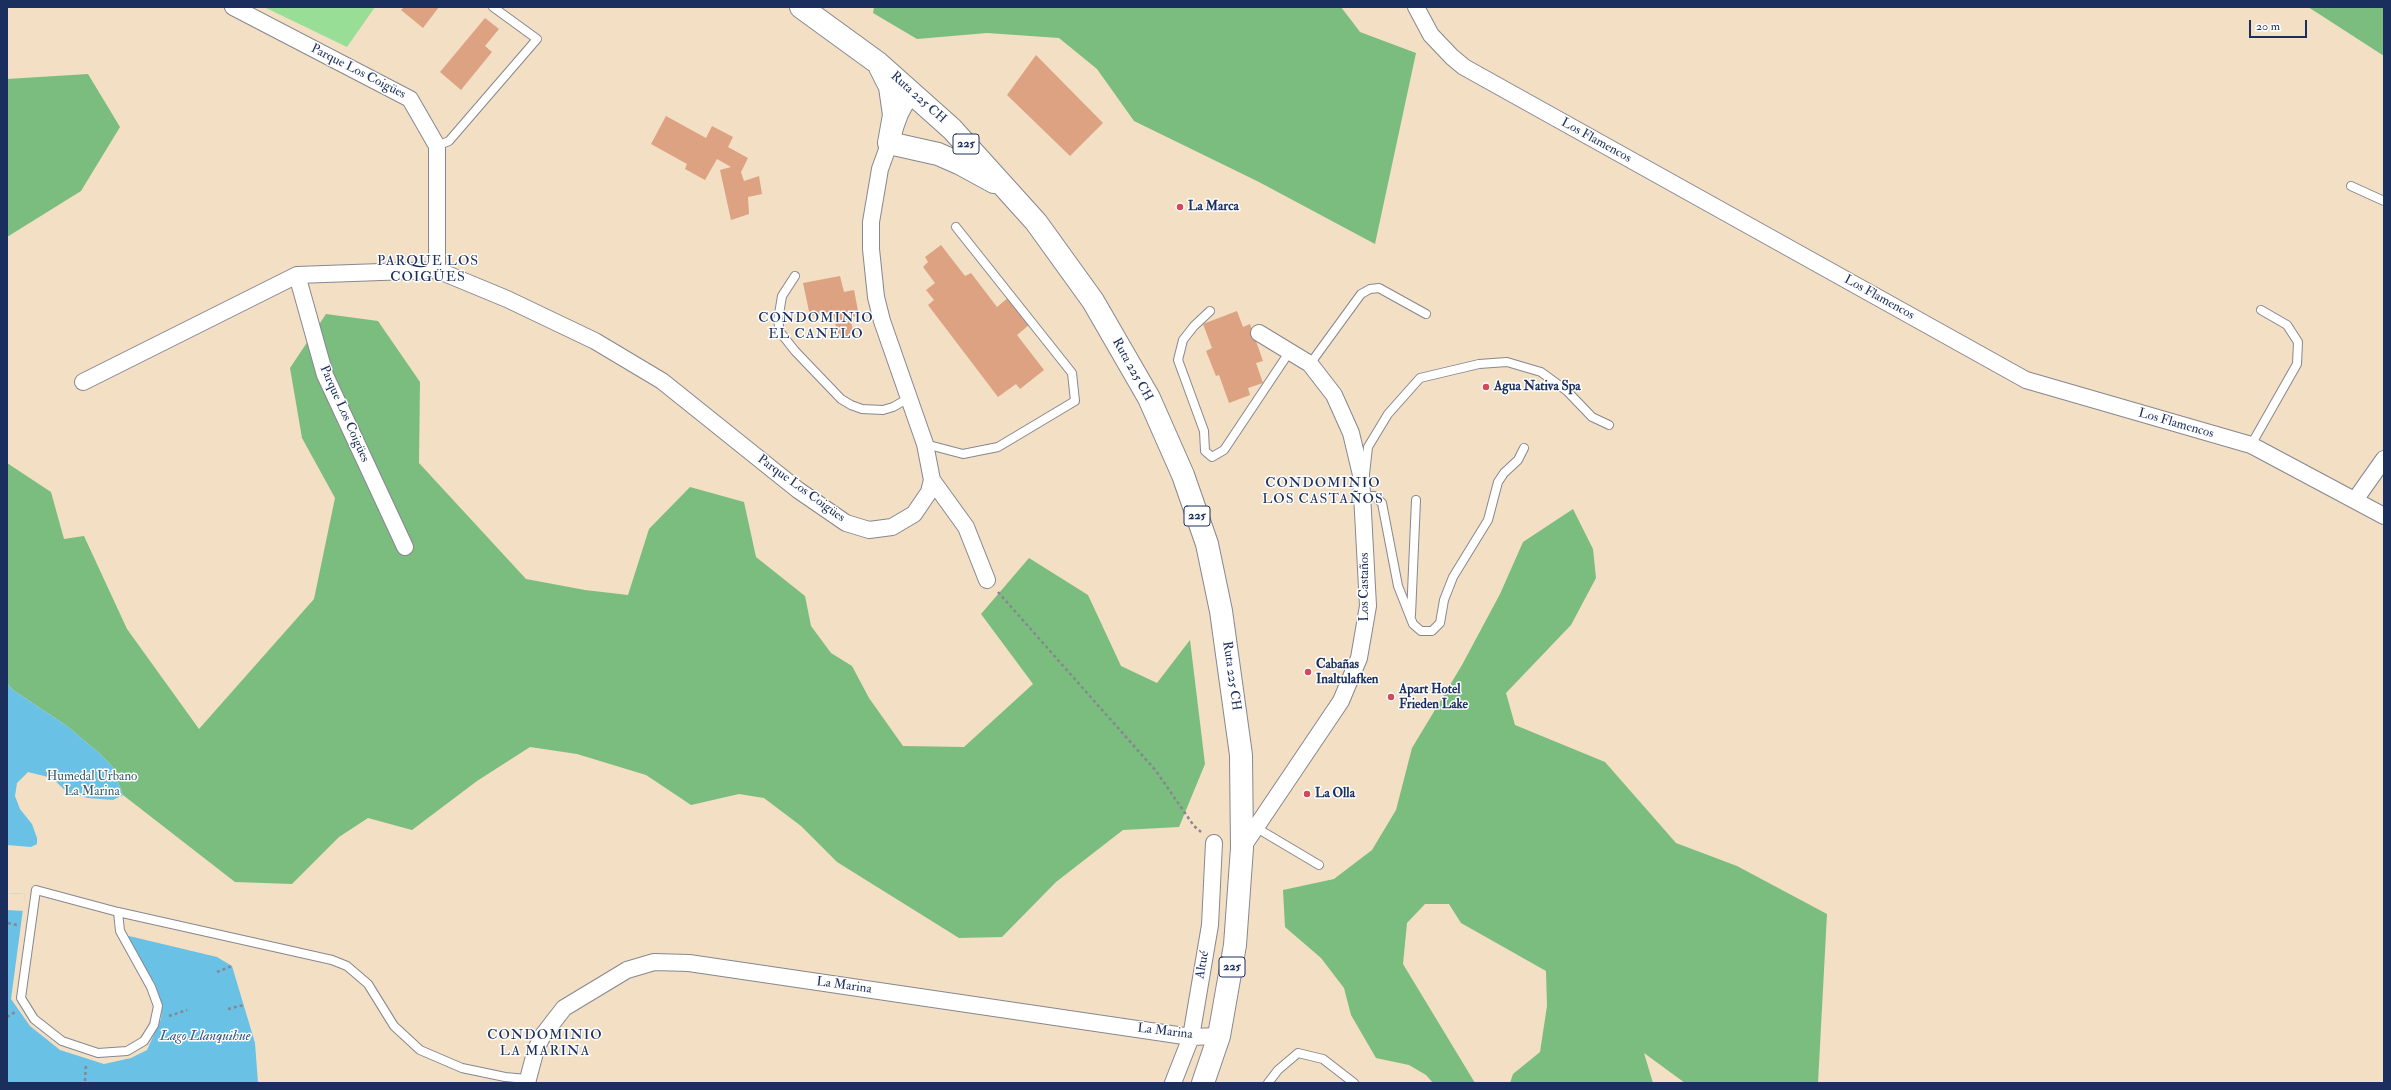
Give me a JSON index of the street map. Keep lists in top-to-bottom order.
{
  "streets": {
    "main road": ["Ruta 225 CH", "225"],
    "street": [
      "Parque Los Coigües",
      "Los Flamencos",
      "Los Castaños",
      "Altué",
      "La Marina"
    ]
  },
  "crossings": [
    ["Ruta 225 CH", "225"],
    ["Ruta 225 CH", "Los Castaños"],
    ["225", "Los Castaños"],
    ["225", "La Marina"],
    ["Altué", "La Marina"]
  ],
  "districts": [
    "PARQUE LOS COIGÜES",
    "CONDOMINIO EL CANELO",
    "CONDOMINIO LOS CASTAÑOS",
    "CONDOMINIO LA MARINA"
  ],
  "water": ["Lago Llanquihue"],
  "parks": ["Humedal Urbano La Marina"],
  "places": [
    "La Marca",
    "Agua Nativa Spa",
    "Cabañas Inaltulafken",
    "Apart Hotel Frieden Lake",
    "La Olla"
  ],
  "scale_bar": "20 m"
}
